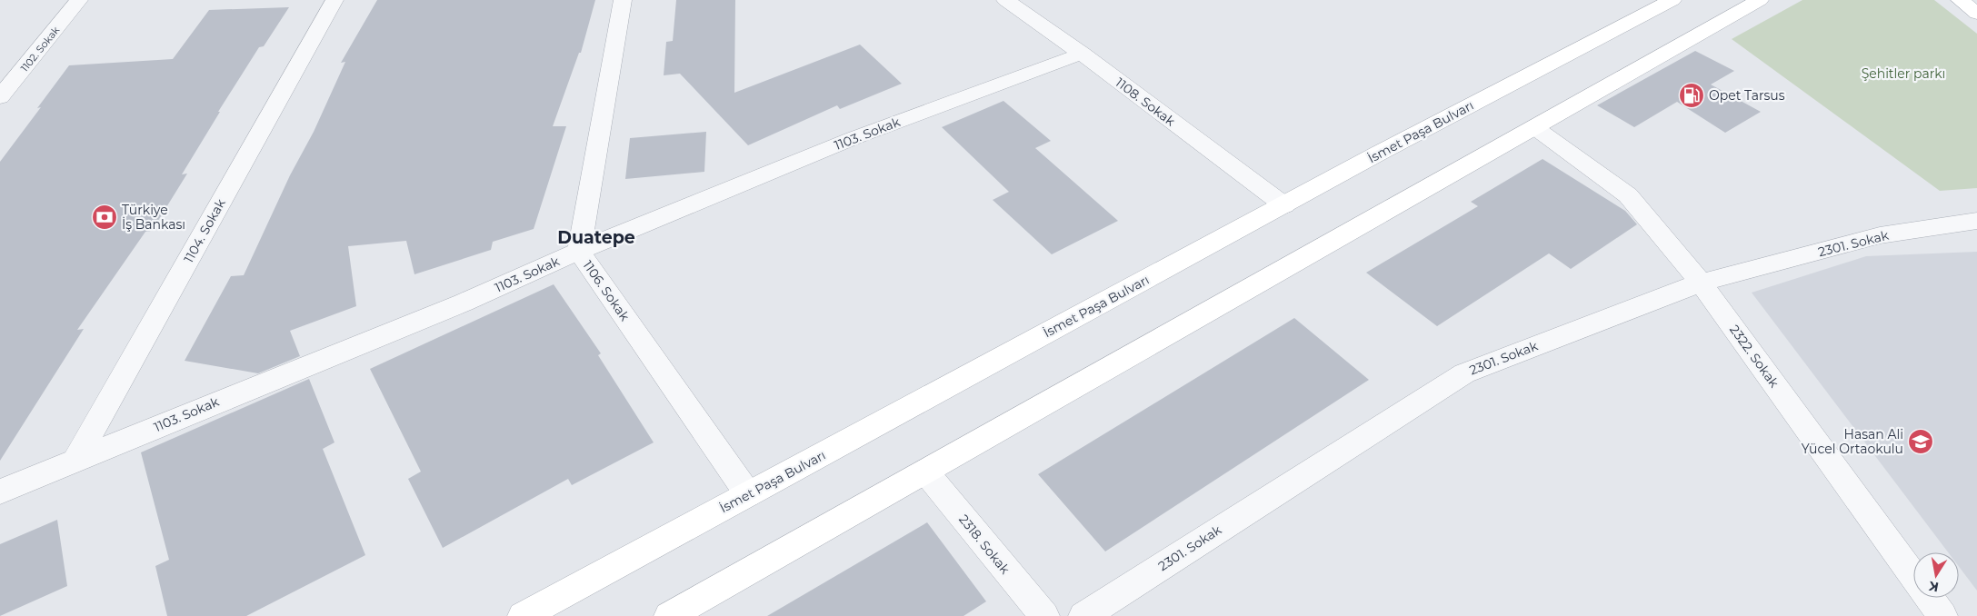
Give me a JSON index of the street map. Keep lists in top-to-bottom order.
{
  "streets": {
    "main road": ["İsmet Paşa Bulvarı"],
    "street": [
      "1102. Sokak",
      "1108. Sokak",
      "1103. Sokak",
      "1104. Sokak",
      "2301. Sokak",
      "1106. Sokak",
      "2322. Sokak",
      "2318. Sokak"
    ]
  },
  "crossings": [
    ["1108. Sokak", "İsmet Paşa Bulvarı"],
    ["1108. Sokak", "1103. Sokak"],
    ["İsmet Paşa Bulvarı", "1106. Sokak"],
    ["1103. Sokak", "1104. Sokak"],
    ["1103. Sokak", "1106. Sokak"],
    ["2301. Sokak", "2322. Sokak"]
  ],
  "districts": ["Duatepe"],
  "parks": ["Şehitler parkı"],
  "places": {
    "fuel station": ["Opet Tarsus"],
    "bank": ["Türkiye İş Bankası"],
    "school or university": ["Hasan Ali Yücel Ortaokulu"]
  },
  "north": "bottom"
}
